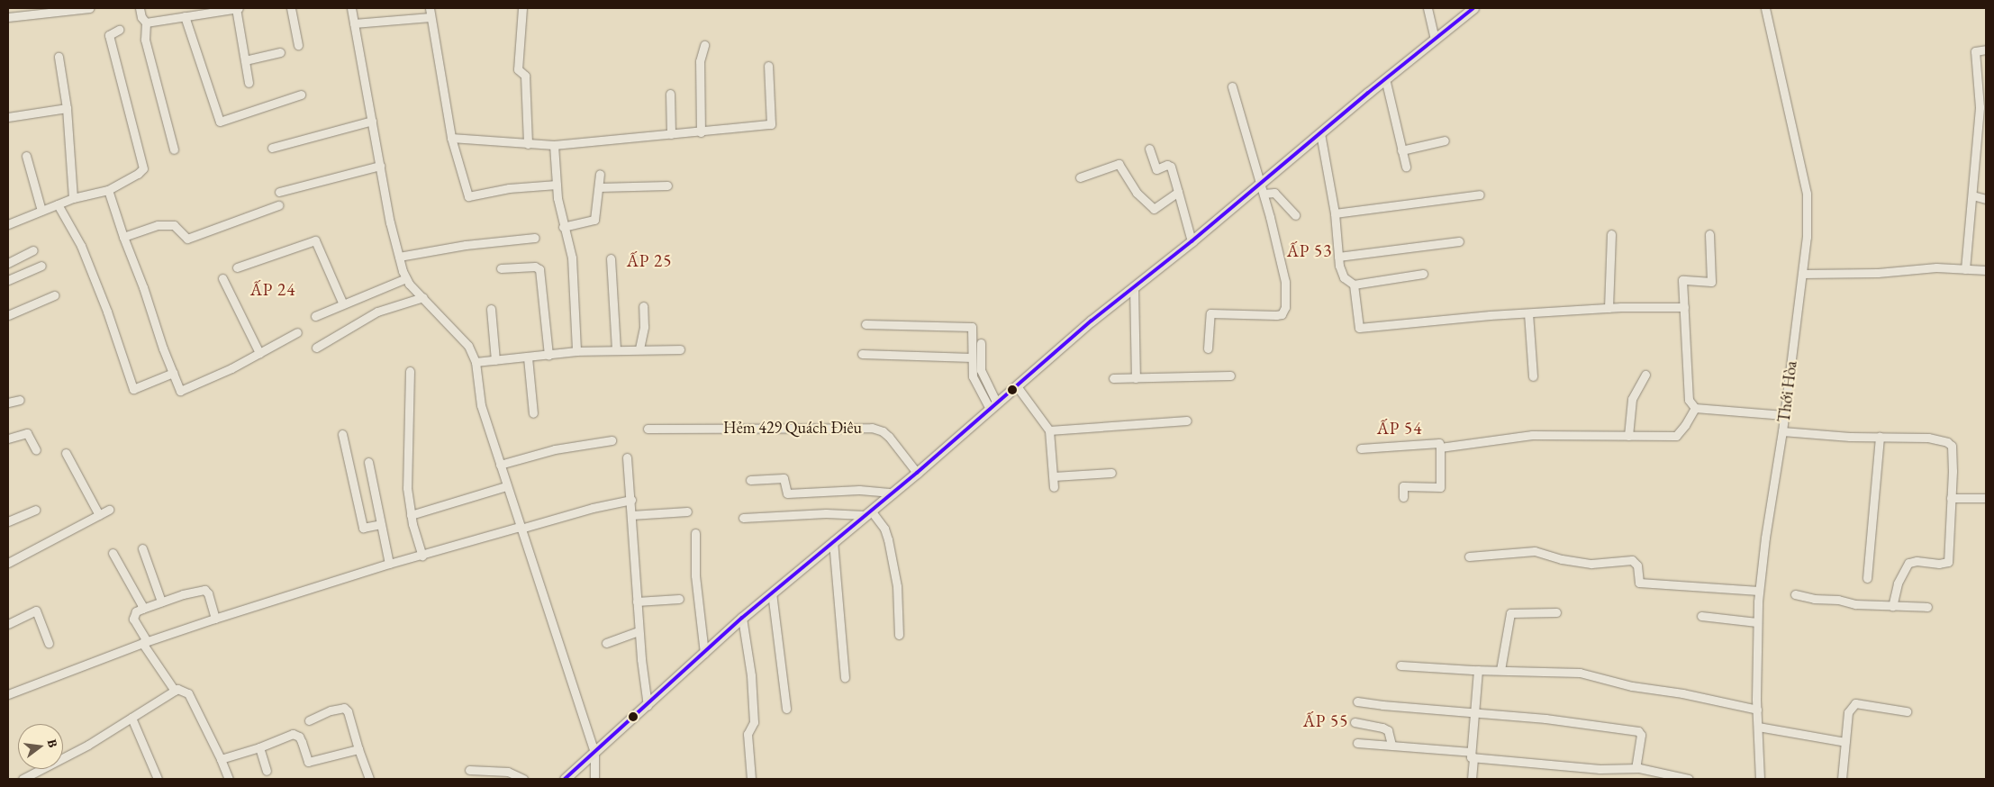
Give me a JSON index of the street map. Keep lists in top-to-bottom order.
{
  "streets": {
    "street": ["Thới Hòa", "Hẻm 429 Quách Điêu"]
  },
  "districts": [
    "ẤP 53",
    "ẤP 25",
    "ẤP 24",
    "ẤP 54",
    "ẤP 55"
  ],
  "north": "right"
}
